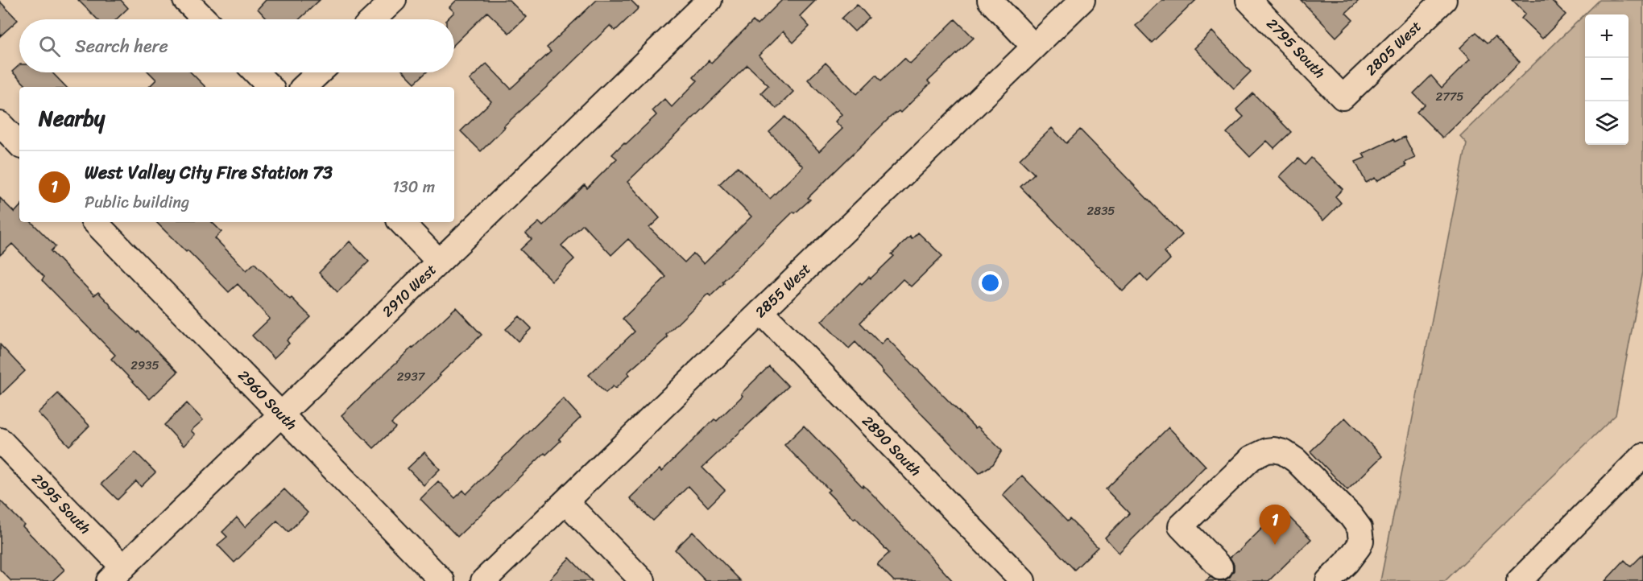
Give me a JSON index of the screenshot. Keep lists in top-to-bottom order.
{
  "streets": {
    "street": [
      "2795 South",
      "2805 West",
      "2910 West",
      "2855 West",
      "2960 South",
      "2890 South",
      "2995 South"
    ]
  },
  "crossings": [
    ["2795 South", "2805 West"],
    ["2910 West", "2960 South"],
    ["2910 West", "2995 South"],
    ["2855 West", "2890 South"]
  ],
  "house_numbers": [
    "2775",
    "2835",
    "2935",
    "2937"
  ],
  "page": {
    "map_buttons": ["+", "−"],
    "search": "Search here",
    "heading": "Nearby",
    "list": [
      {
        "mark": "1",
        "name": "West Valley City Fire Station 73",
        "note": "Public building",
        "value": "130 m"
      }
    ],
    "pins": "1"
  }
}
